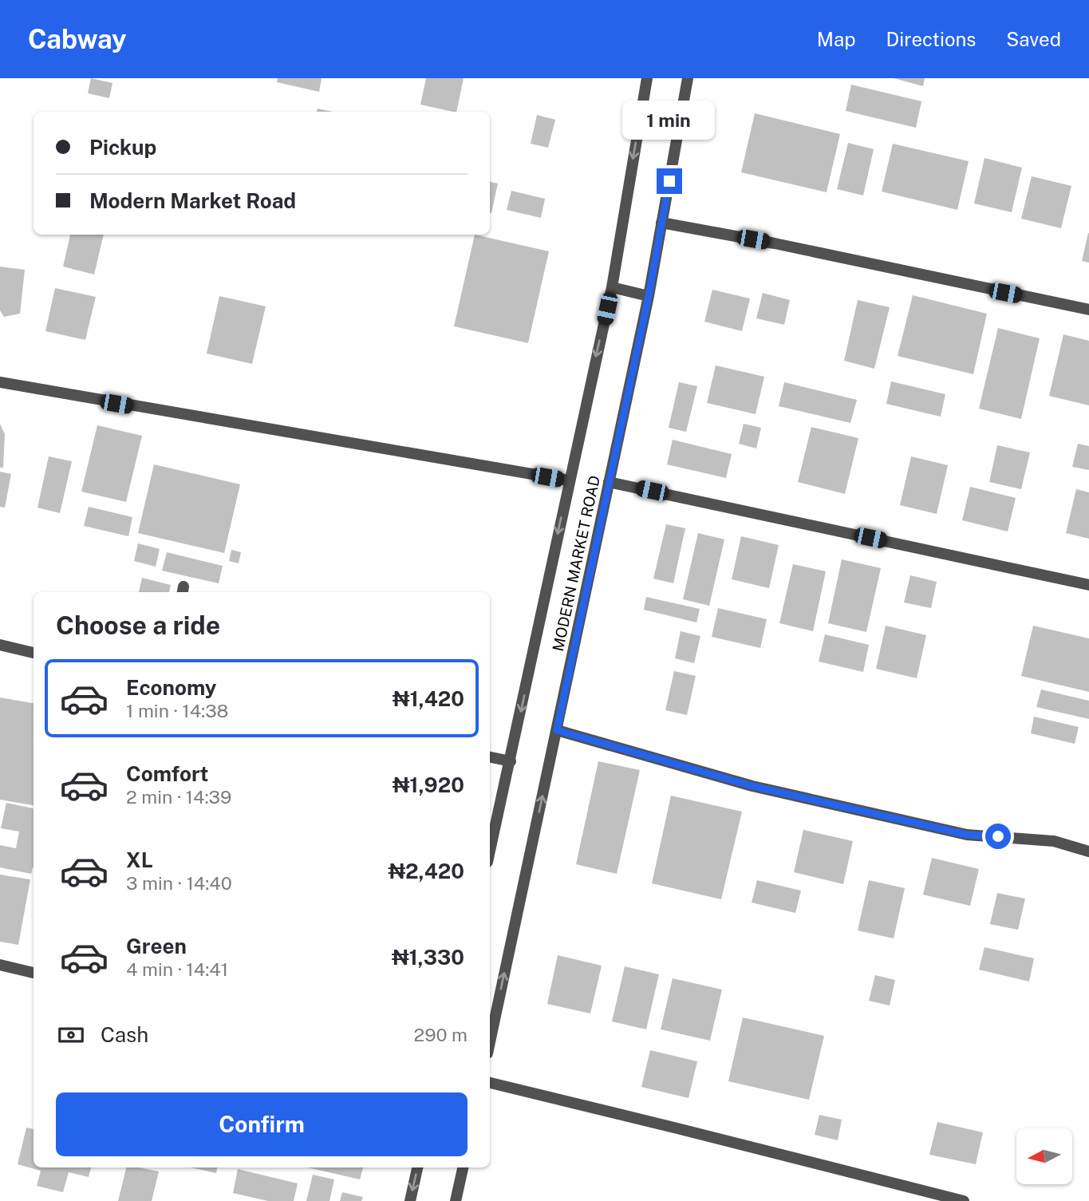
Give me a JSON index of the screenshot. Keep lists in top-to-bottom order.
{
  "streets": {
    "street": ["MODERN MARKET ROAD"]
  },
  "north": "left",
  "page": {
    "header": "Cabway",
    "nav": ["Map", "Directions", "Saved"],
    "bubble": "1 min",
    "banner": ["Pickup", "Modern Market Road"],
    "heading": "Choose a ride",
    "list": [
      {
        "name": "Economy",
        "note": "1 min · 14:38",
        "value": "₦1,420"
      },
      {
        "name": "Comfort",
        "note": "2 min · 14:39",
        "value": "₦1,920"
      },
      {
        "name": "XL",
        "note": "3 min · 14:40",
        "value": "₦2,420"
      },
      {
        "name": "Green",
        "note": "4 min · 14:41",
        "value": "₦1,330"
      }
    ],
    "pay": ["Cash", "290 m"],
    "buttons": "Confirm"
  }
}
